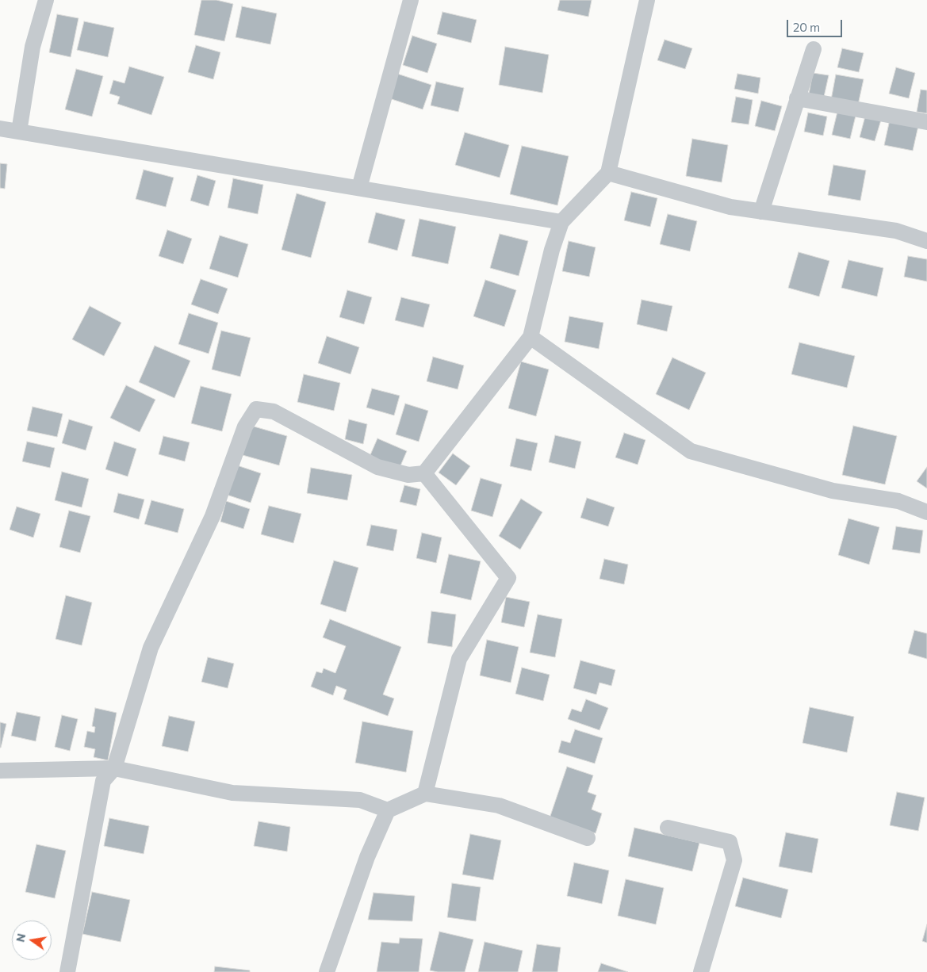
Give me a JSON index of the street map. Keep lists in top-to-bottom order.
{
  "scale_bar": "20 m",
  "north": "left"
}
